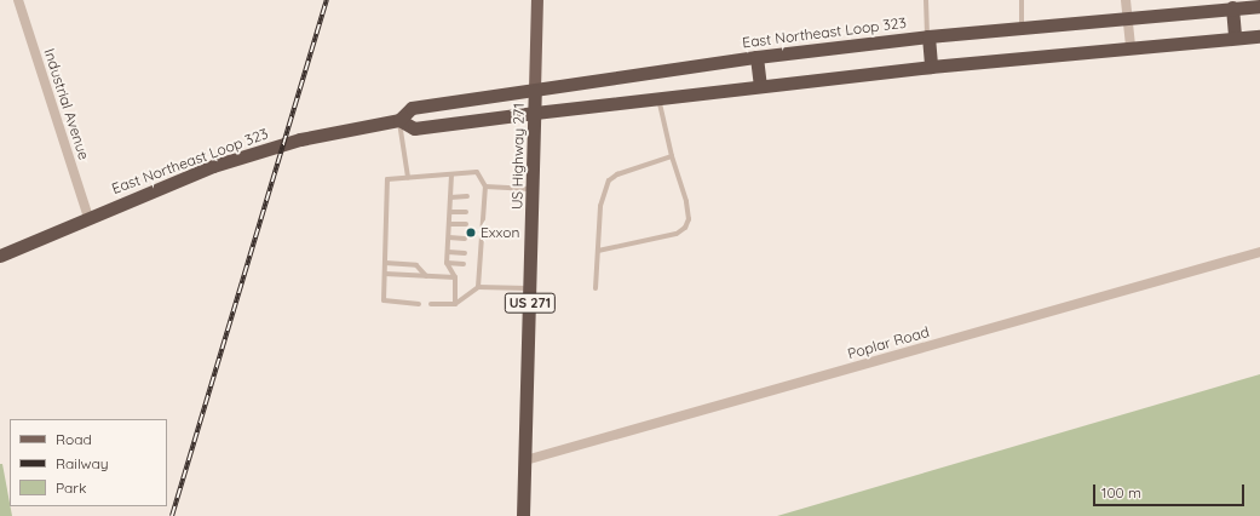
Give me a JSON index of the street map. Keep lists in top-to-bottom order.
{
  "streets": {
    "highway": ["East Northeast Loop 323", "US Highway 271", "US 271"],
    "street": ["Industrial Avenue", "Poplar Road"]
  },
  "crossings": [
    ["East Northeast Loop 323", "Industrial Avenue"],
    ["East Northeast Loop 323", "US Highway 271"],
    ["US Highway 271", "Poplar Road"]
  ],
  "places": ["Exxon"],
  "legend": ["Road", "Railway", "Park"],
  "scale_bar": "100 m"
}
